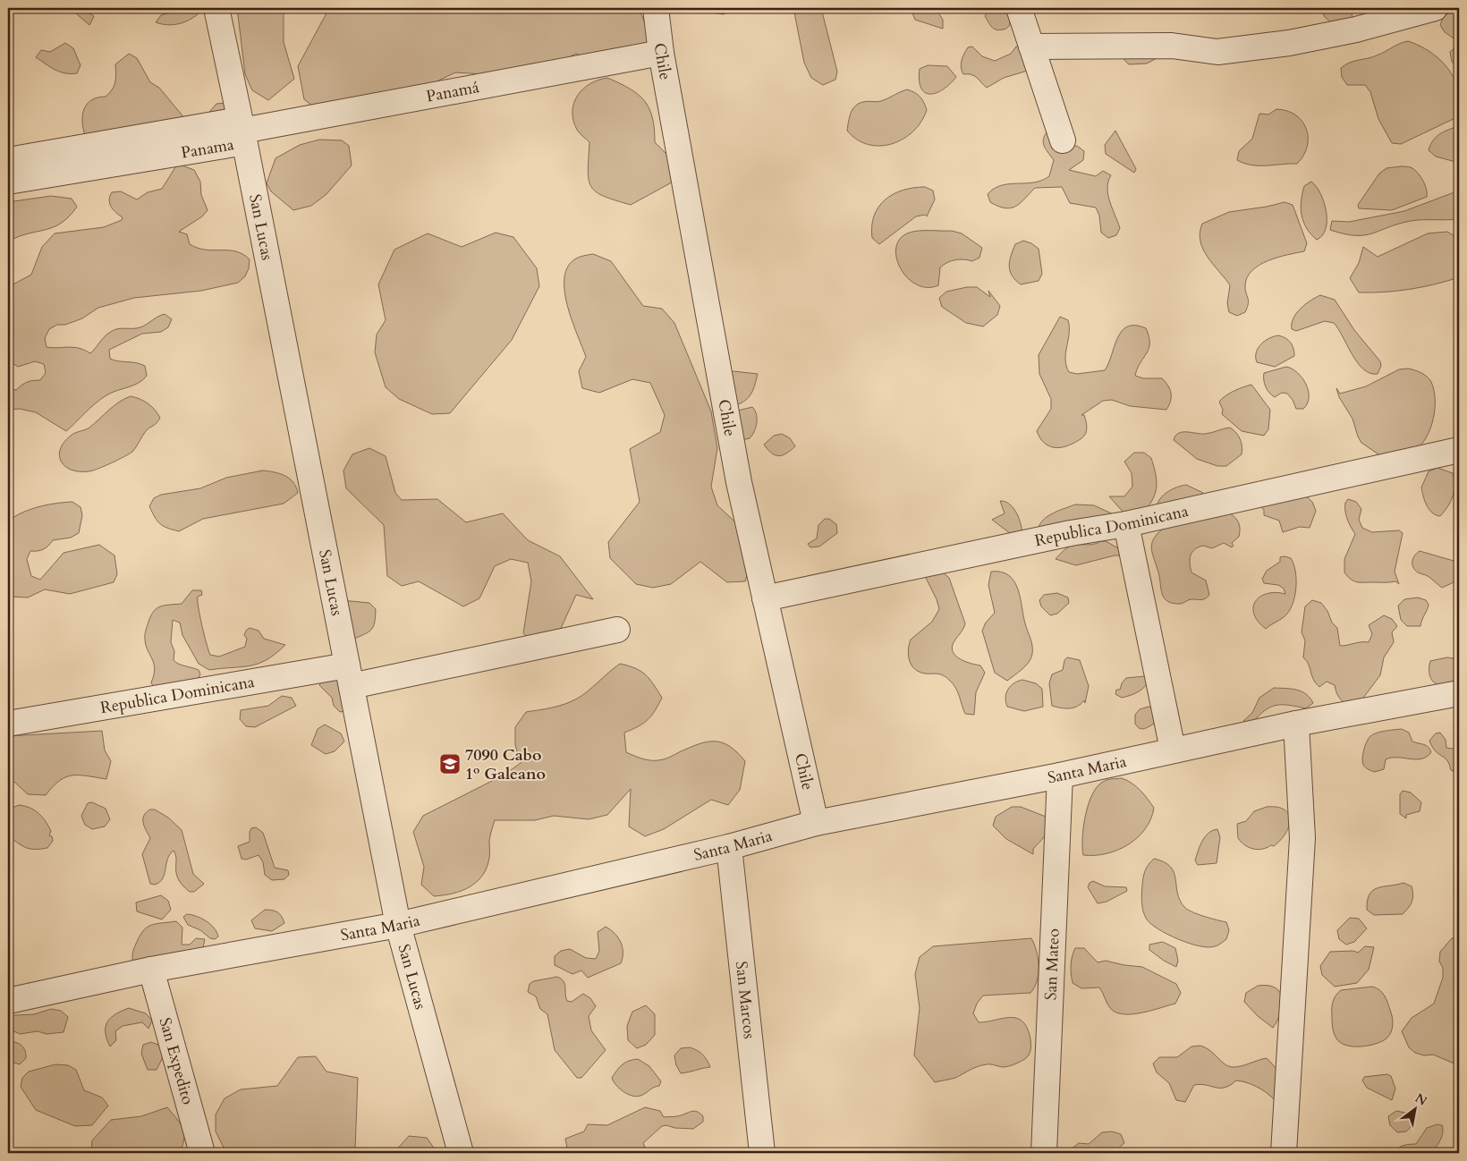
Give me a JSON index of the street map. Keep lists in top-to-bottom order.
{
  "streets": {
    "street": [
      "Chile",
      "Panamá",
      "Panama",
      "San Lucas",
      "Republica Dominicana",
      "Santa Maria",
      "San Mateo",
      "San Marcos",
      "San Expedito"
    ]
  },
  "crossings": [
    ["Chile", "Panamá"],
    ["Chile", "Republica Dominicana"],
    ["Chile", "Santa Maria"],
    ["Panamá", "Panama"],
    ["Panamá", "San Lucas"],
    ["Panama", "San Lucas"],
    ["San Lucas", "Republica Dominicana"],
    ["San Lucas", "Santa Maria"],
    ["Santa Maria", "San Mateo"],
    ["Santa Maria", "San Marcos"],
    ["Santa Maria", "San Expedito"]
  ],
  "places": {
    "school or university": ["7090 Cabo 1º Galeano"]
  },
  "north": "top right"
}
